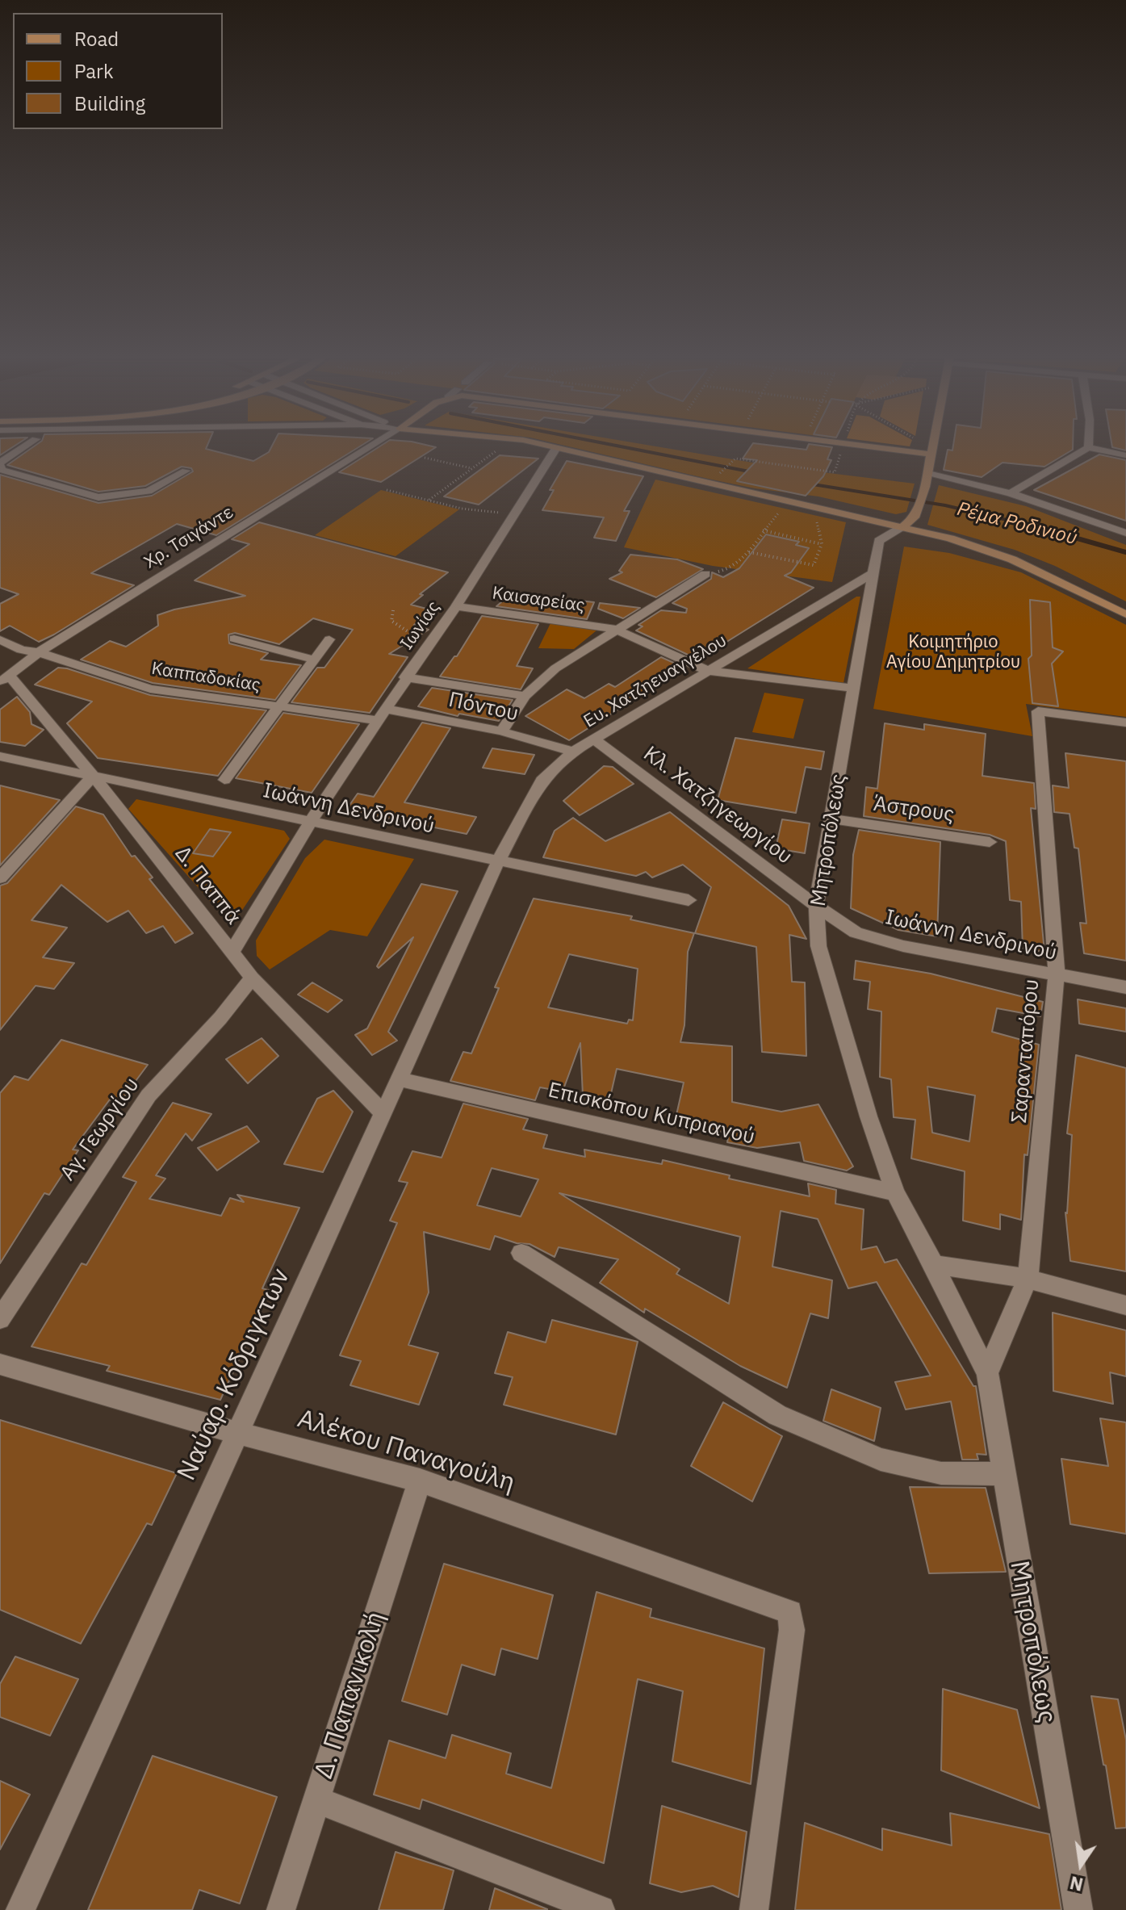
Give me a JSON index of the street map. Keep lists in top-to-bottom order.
{
  "streets": {
    "street": [
      "Χρ. Τσιγάντε",
      "Καισαρείας",
      "Ιωνίας",
      "Καππαδοκίας",
      "Ευ. Χατζηευαγγέλου",
      "Πόντου",
      "Κλ. Χατζηγεωργίου",
      "Ιωάννη Δενδρινού",
      "Άστρους",
      "Μητροπόλεως",
      "Δ. Παππά",
      "Σαρανταπόρου",
      "Επισκόπου Κυπριανού",
      "Αγ. Γεωργίου",
      "Ναύαρ. Κόδριγκτων",
      "Αλέκου Παναγούλη",
      "Δ. Παπανικολή"
    ]
  },
  "crossings": [
    ["Χρ. Τσιγάντε", "Καππαδοκίας"],
    ["Χρ. Τσιγάντε", "Δ. Παππά"],
    ["Καισαρείας", "Ιωνίας"],
    ["Καισαρείας", "Ευ. Χατζηευαγγέλου"],
    ["Καισαρείας", "Πόντου"],
    ["Καισαρείας", "Μητροπόλεως"],
    ["Ιωνίας", "Πόντου"],
    ["Ιωνίας", "Ιωάννη Δενδρινού"],
    ["Ιωνίας", "Δ. Παππά"],
    ["Ευ. Χατζηευαγγέλου", "Πόντου"],
    ["Ευ. Χατζηευαγγέλου", "Κλ. Χατζηγεωργίου"],
    ["Ευ. Χατζηευαγγέλου", "Ιωάννη Δενδρινού"],
    ["Ευ. Χατζηευαγγέλου", "Μητροπόλεως"],
    ["Ευ. Χατζηευαγγέλου", "Ναύαρ. Κόδριγκτων"],
    ["Κλ. Χατζηγεωργίου", "Ιωάννη Δενδρινού"],
    ["Κλ. Χατζηγεωργίου", "Μητροπόλεως"],
    ["Ιωάννη Δενδρινού", "Μητροπόλεως"],
    ["Ιωάννη Δενδρινού", "Δ. Παππά"],
    ["Ιωάννη Δενδρινού", "Σαρανταπόρου"],
    ["Ιωάννη Δενδρινού", "Ναύαρ. Κόδριγκτων"],
    ["Άστρους", "Μητροπόλεως"],
    ["Μητροπόλεως", "Σαρανταπόρου"],
    ["Μητροπόλεως", "Επισκόπου Κυπριανού"],
    ["Δ. Παππά", "Αγ. Γεωργίου"],
    ["Δ. Παππά", "Ναύαρ. Κόδριγκτων"],
    ["Επισκόπου Κυπριανού", "Ναύαρ. Κόδριγκτων"],
    ["Ναύαρ. Κόδριγκτων", "Αλέκου Παναγούλη"],
    ["Αλέκου Παναγούλη", "Δ. Παπανικολή"]
  ],
  "water": ["Ρέμα Ροδινιού"],
  "parks": ["Κοιμητήριο Αγίου Δημητρίου"],
  "legend": ["Road", "Park", "Building"],
  "north": "bottom"
}
